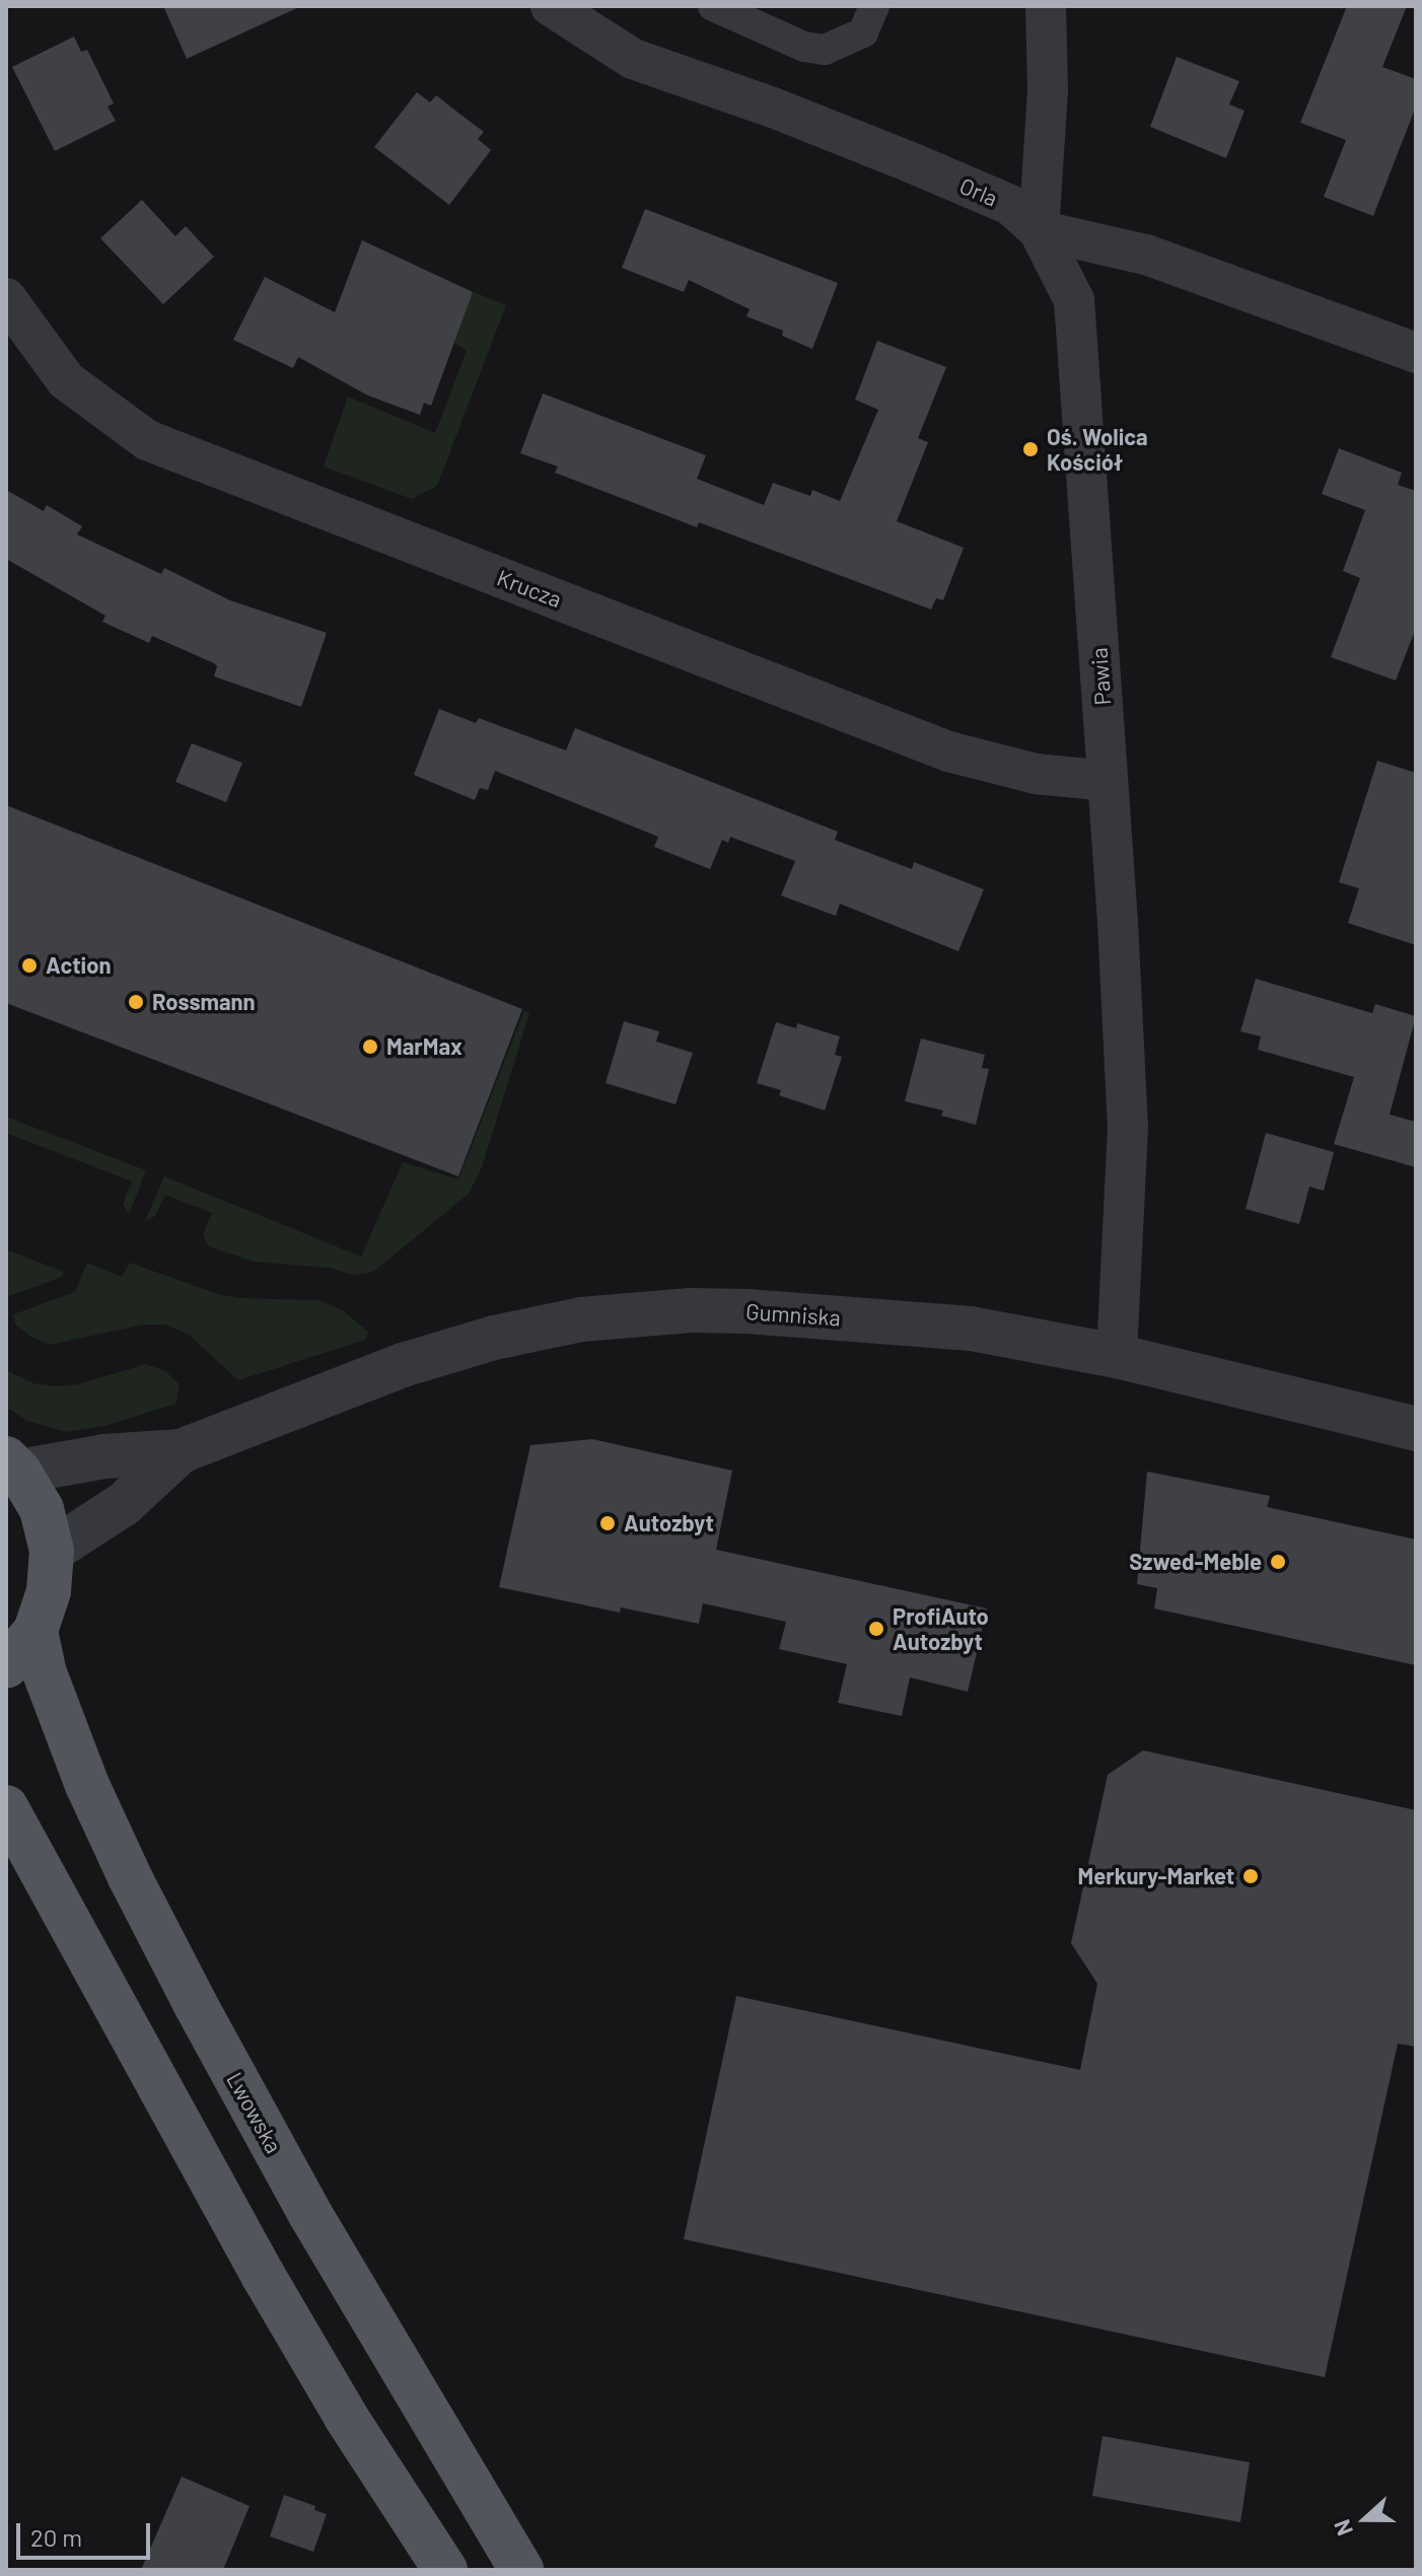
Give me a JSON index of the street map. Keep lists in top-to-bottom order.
{
  "streets": {
    "main road": ["Lwowska"],
    "street": [
      "Orla",
      "Krucza",
      "Pawia",
      "Gumniska"
    ]
  },
  "crossings": [
    ["Orla", "Pawia"],
    ["Krucza", "Pawia"],
    ["Pawia", "Gumniska"]
  ],
  "places": [
    "Oś. Wolica Kościół",
    "Action",
    "Rossmann",
    "MarMax",
    "Autozbyt",
    "Szwed-Meble",
    "ProfiAuto Autozbyt",
    "Merkury-Market"
  ],
  "scale_bar": "20 m",
  "north": "left"
}
